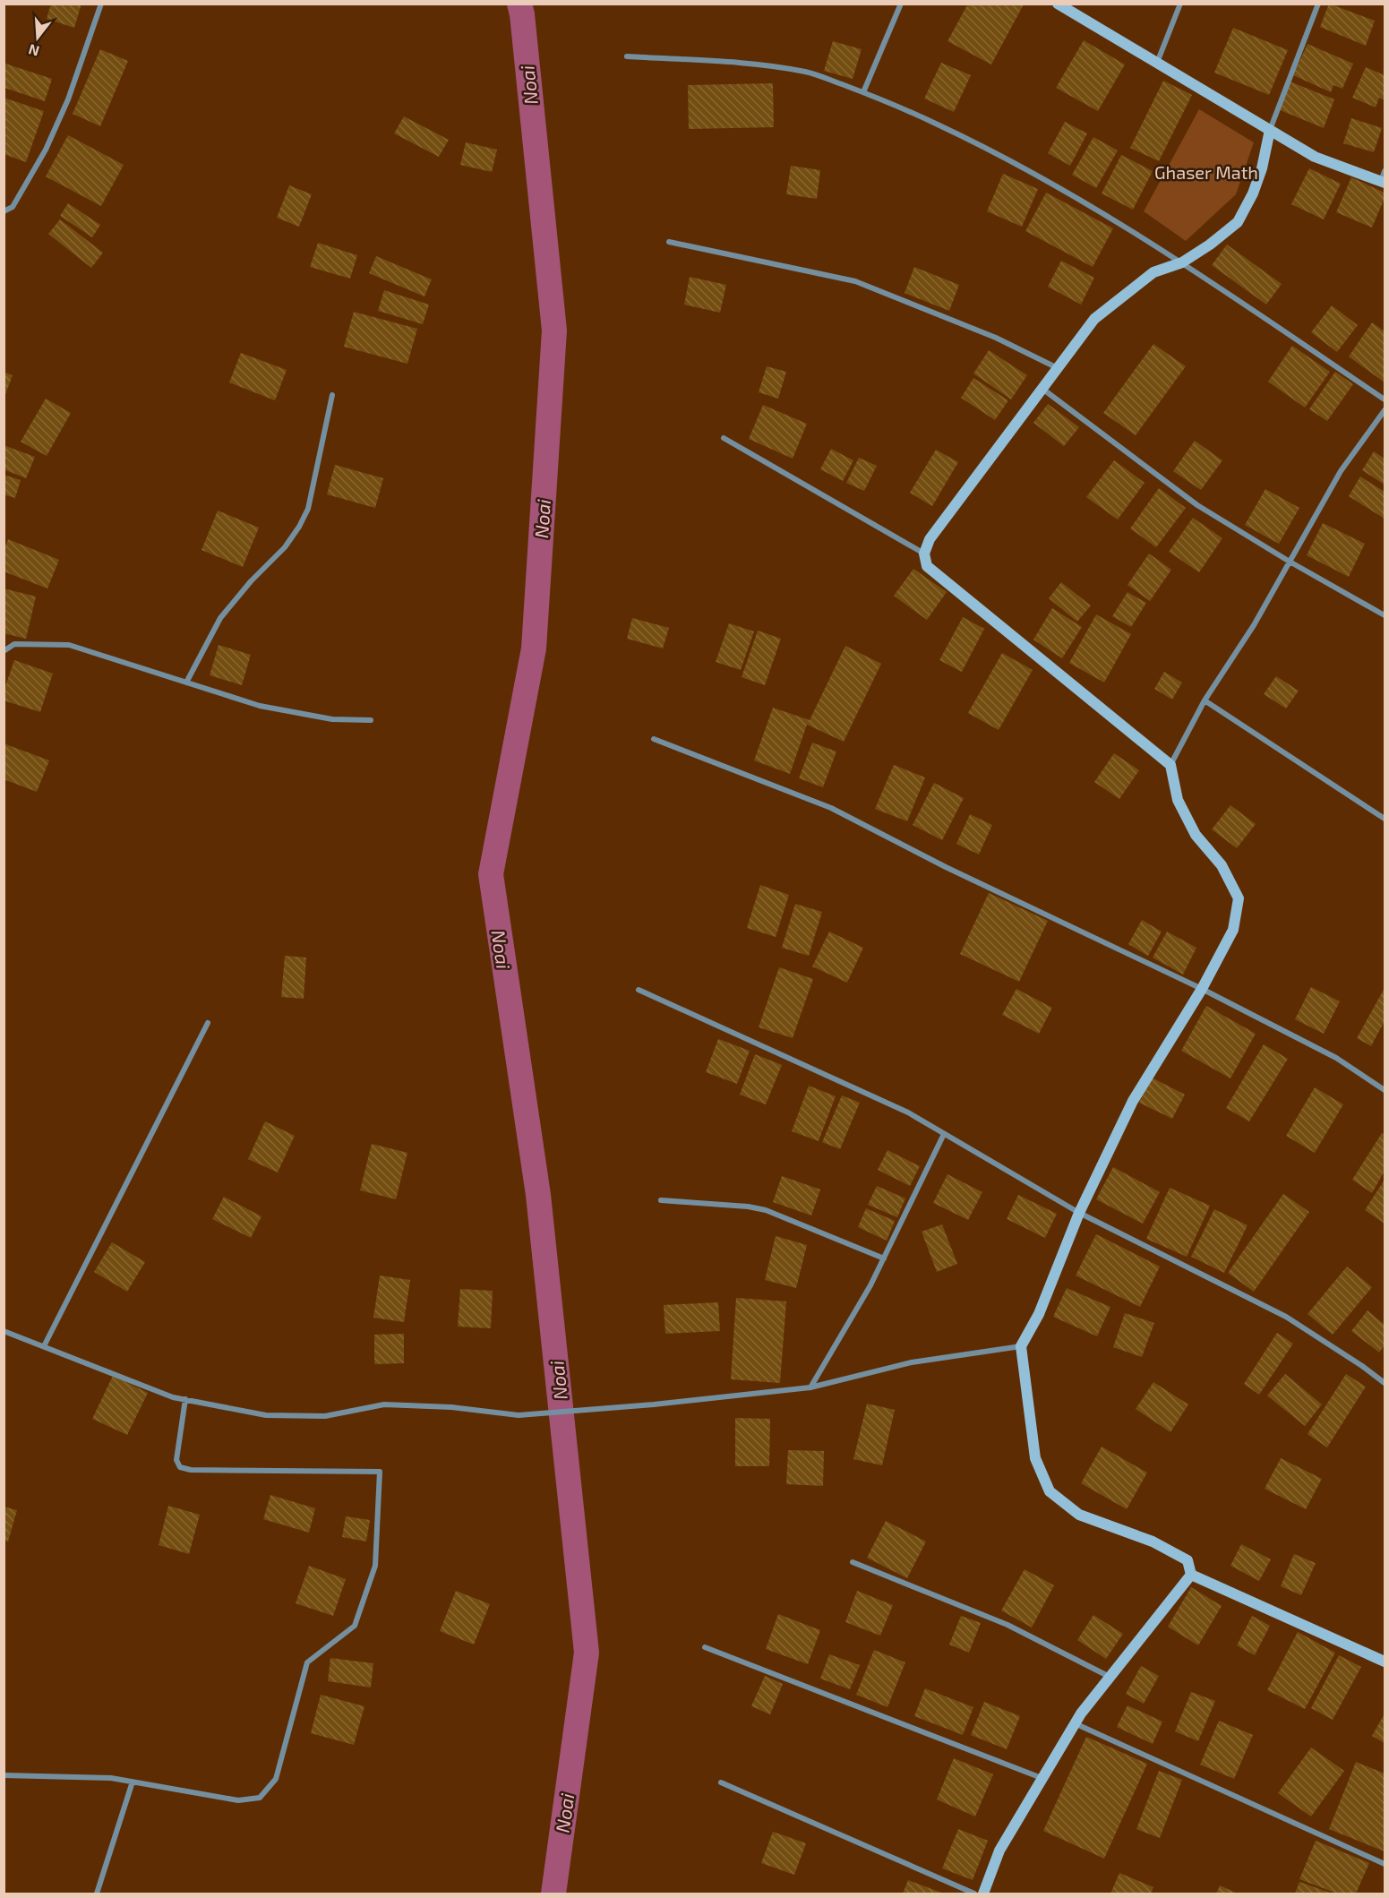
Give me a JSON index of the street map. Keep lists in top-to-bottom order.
{
  "water": ["Noai"],
  "parks": ["Ghaser Math"],
  "north": "bottom"
}
